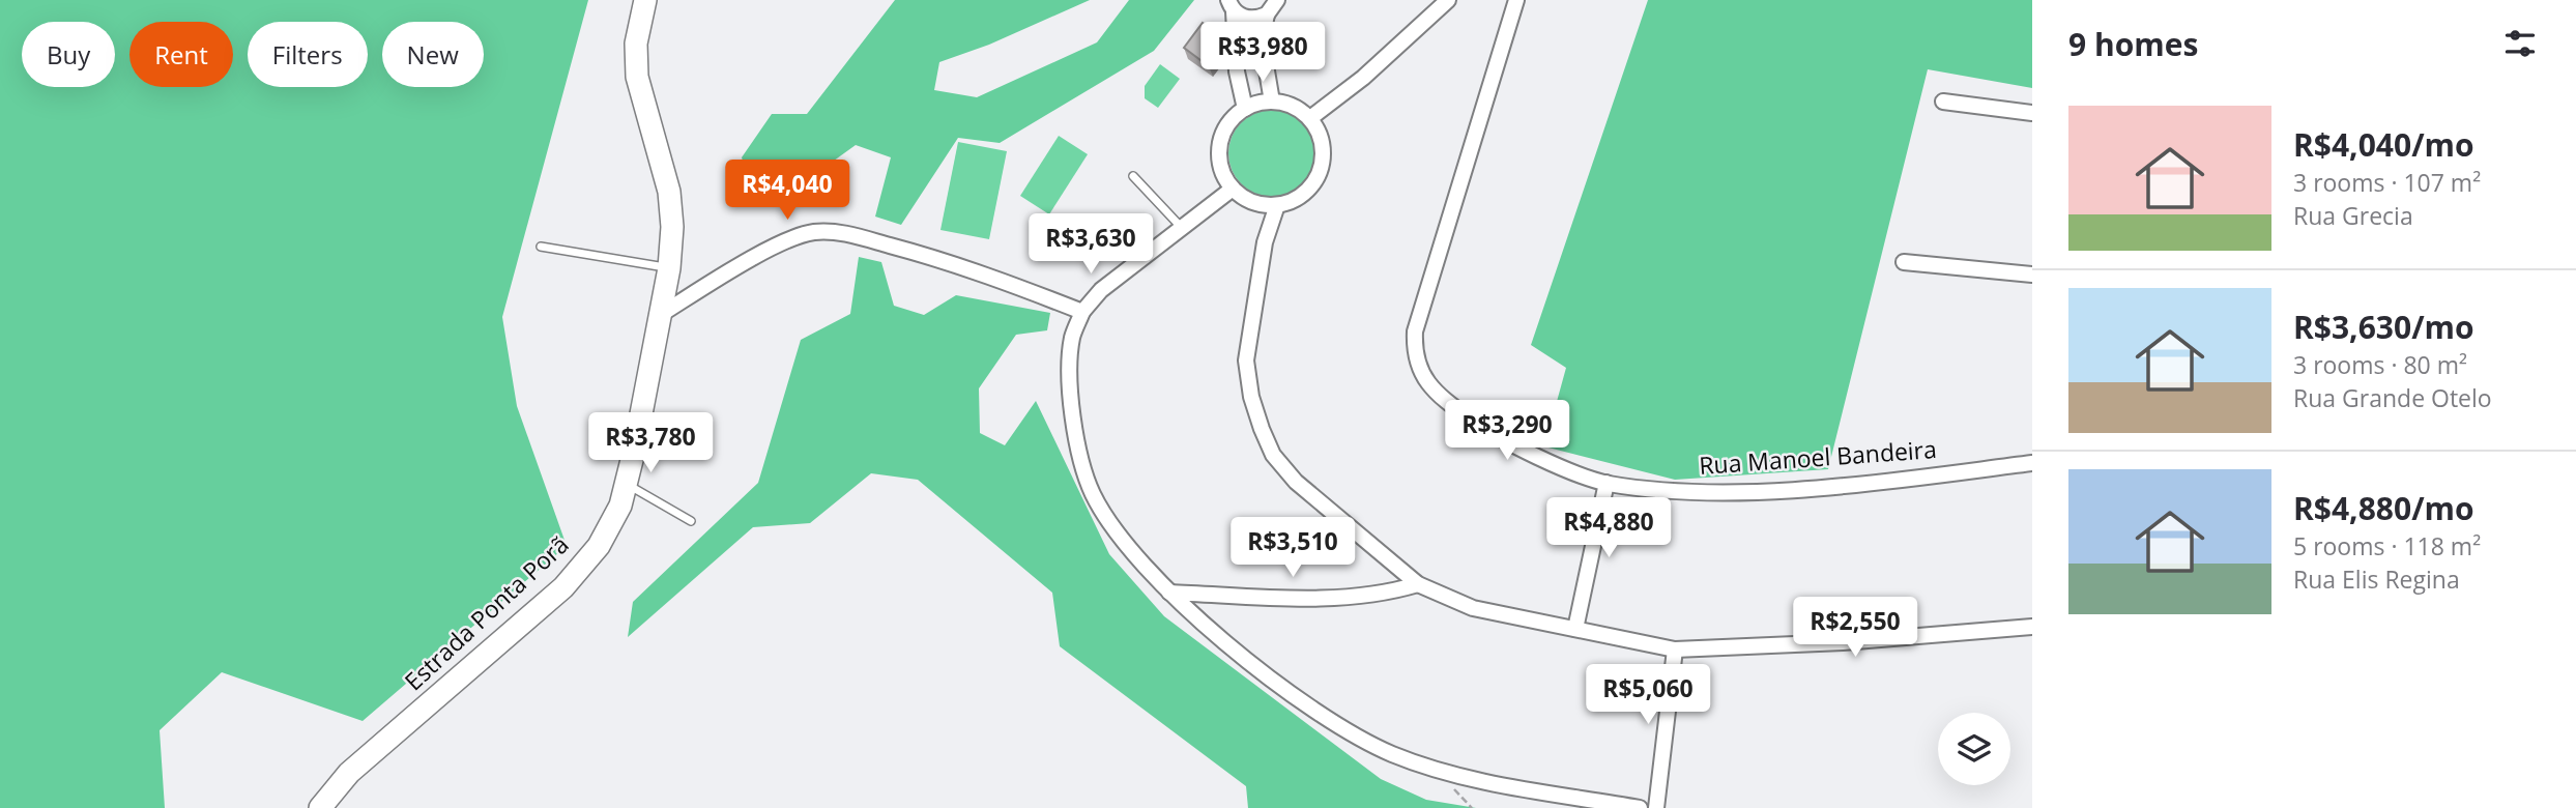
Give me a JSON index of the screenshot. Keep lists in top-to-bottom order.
{
  "streets": {
    "main road": ["Estrada Ponta Porã"],
    "street": ["Rua Manoel Bandeira"]
  },
  "page": {
    "heading": "9 homes",
    "price": [
      "R$3,980",
      "R$4,040",
      "R$3,630",
      "R$3,290",
      "R$3,780",
      "R$4,880",
      "R$3,510",
      "R$2,550",
      "R$5,060"
    ],
    "chip": [
      "Buy",
      "Rent",
      "Filters",
      "New"
    ],
    "list": [
      {
        "name": "R$4,040/mo",
        "note": "3 rooms · 107 m² · Rua Grecia"
      },
      {
        "name": "R$3,630/mo",
        "note": "3 rooms · 80 m² · Rua Grande Otelo"
      },
      {
        "name": "R$4,880/mo",
        "note": "5 rooms · 118 m² · Rua Elis Regina"
      }
    ]
  }
}
